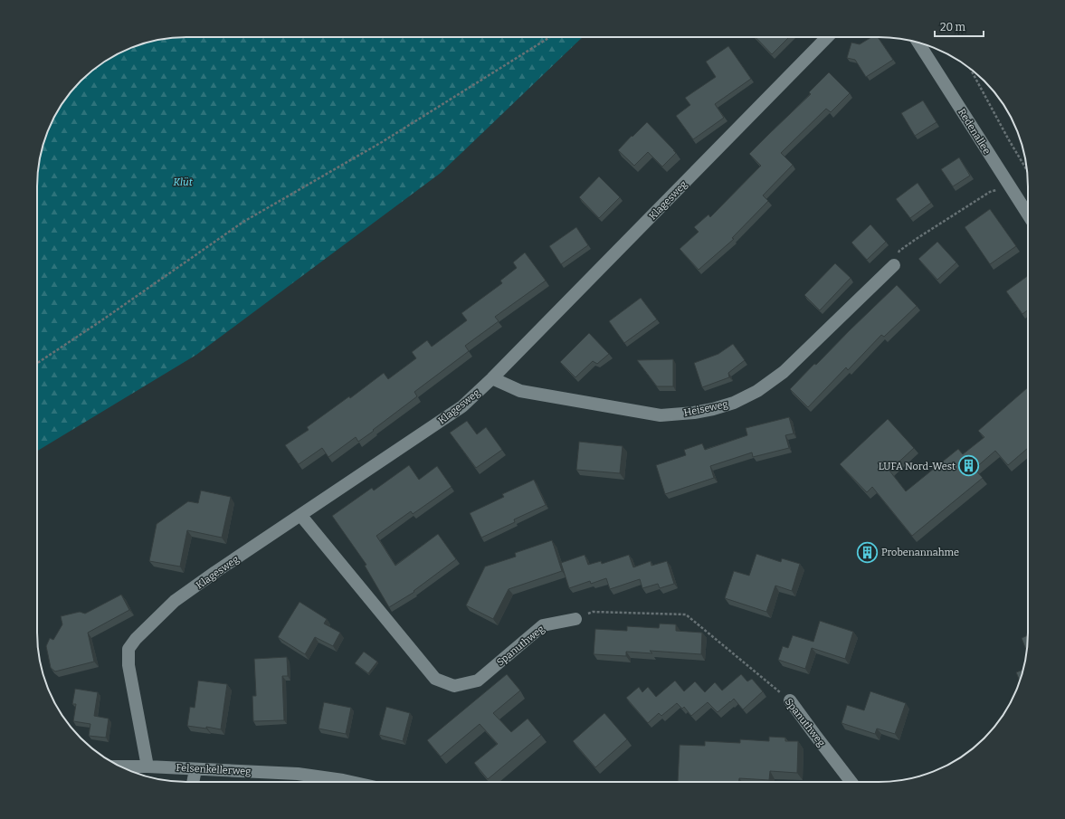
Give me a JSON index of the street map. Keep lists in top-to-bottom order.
{
  "streets": {
    "street": [
      "Redenallee",
      "Klagesweg",
      "Heiseweg",
      "Spanuthweg",
      "Felsenkellerweg"
    ]
  },
  "crossings": [
    ["Klagesweg", "Heiseweg"],
    ["Klagesweg", "Spanuthweg"],
    ["Klagesweg", "Felsenkellerweg"]
  ],
  "parks": ["Klüt"],
  "places": {
    "building": ["LUFA Nord-West", "Probenannahme"]
  },
  "scale_bar": "20 m"
}
